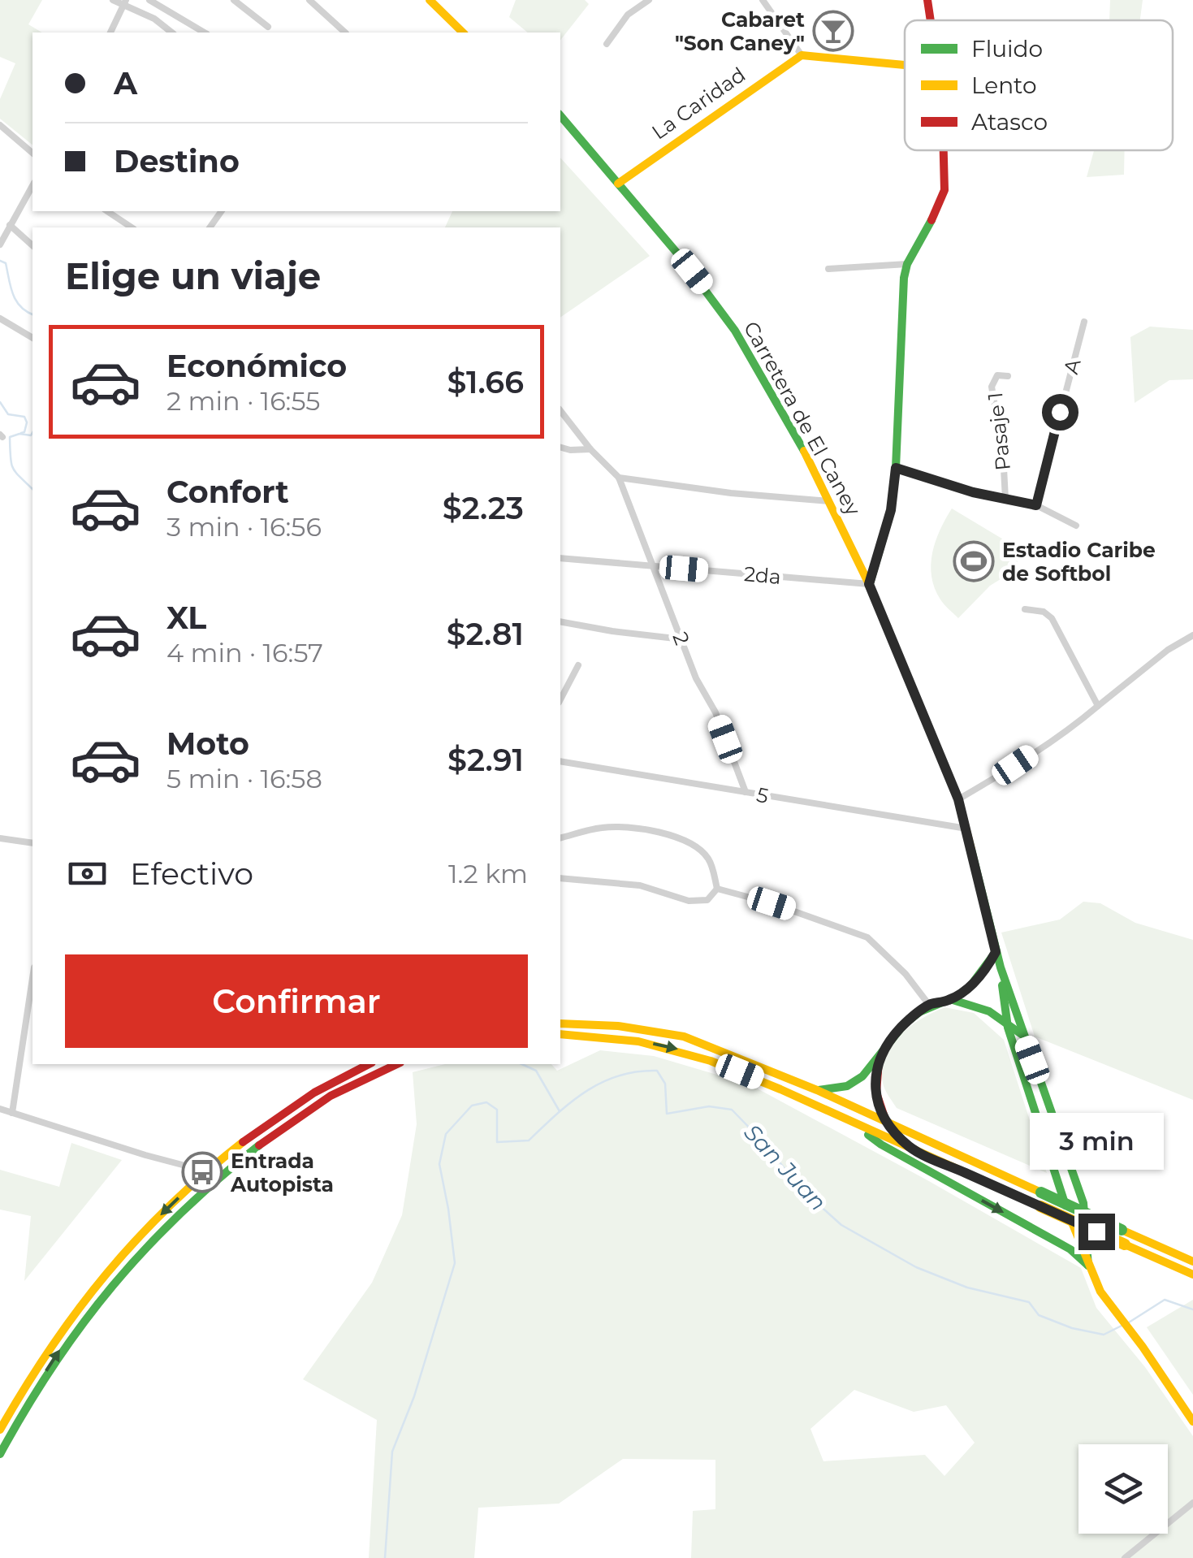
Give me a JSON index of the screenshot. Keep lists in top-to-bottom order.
{
  "streets": {
    "main road": ["La Caridad", "Carretera de El Caney"],
    "street": [
      "A",
      "Pasaje 1",
      "2da",
      "2",
      "5"
    ]
  },
  "crossings": [
    ["La Caridad", "Carretera de El Caney"],
    ["Carretera de El Caney", "2da"],
    ["Carretera de El Caney", "5"],
    ["2da", "2"],
    ["2", "5"]
  ],
  "water": ["San Juan"],
  "places": {
    "bar": ["Cabaret \"Son Caney\""],
    "sports": ["Estadio Caribe de Softbol"],
    "bus stop": ["Entrada Autopista"]
  },
  "legend": ["Fluido", "Lento", "Atasco"],
  "page": {
    "banner": ["A", "Destino"],
    "heading": "Elige un viaje",
    "list": [
      {
        "name": "Económico",
        "note": "2 min · 16:55",
        "value": "$1.66"
      },
      {
        "name": "Confort",
        "note": "3 min · 16:56",
        "value": "$2.23"
      },
      {
        "name": "XL",
        "note": "4 min · 16:57",
        "value": "$2.81"
      },
      {
        "name": "Moto",
        "note": "5 min · 16:58",
        "value": "$2.91"
      }
    ],
    "pay": ["Efectivo", "1.2 km"],
    "buttons": "Confirmar",
    "bubble": "3 min"
  }
}
